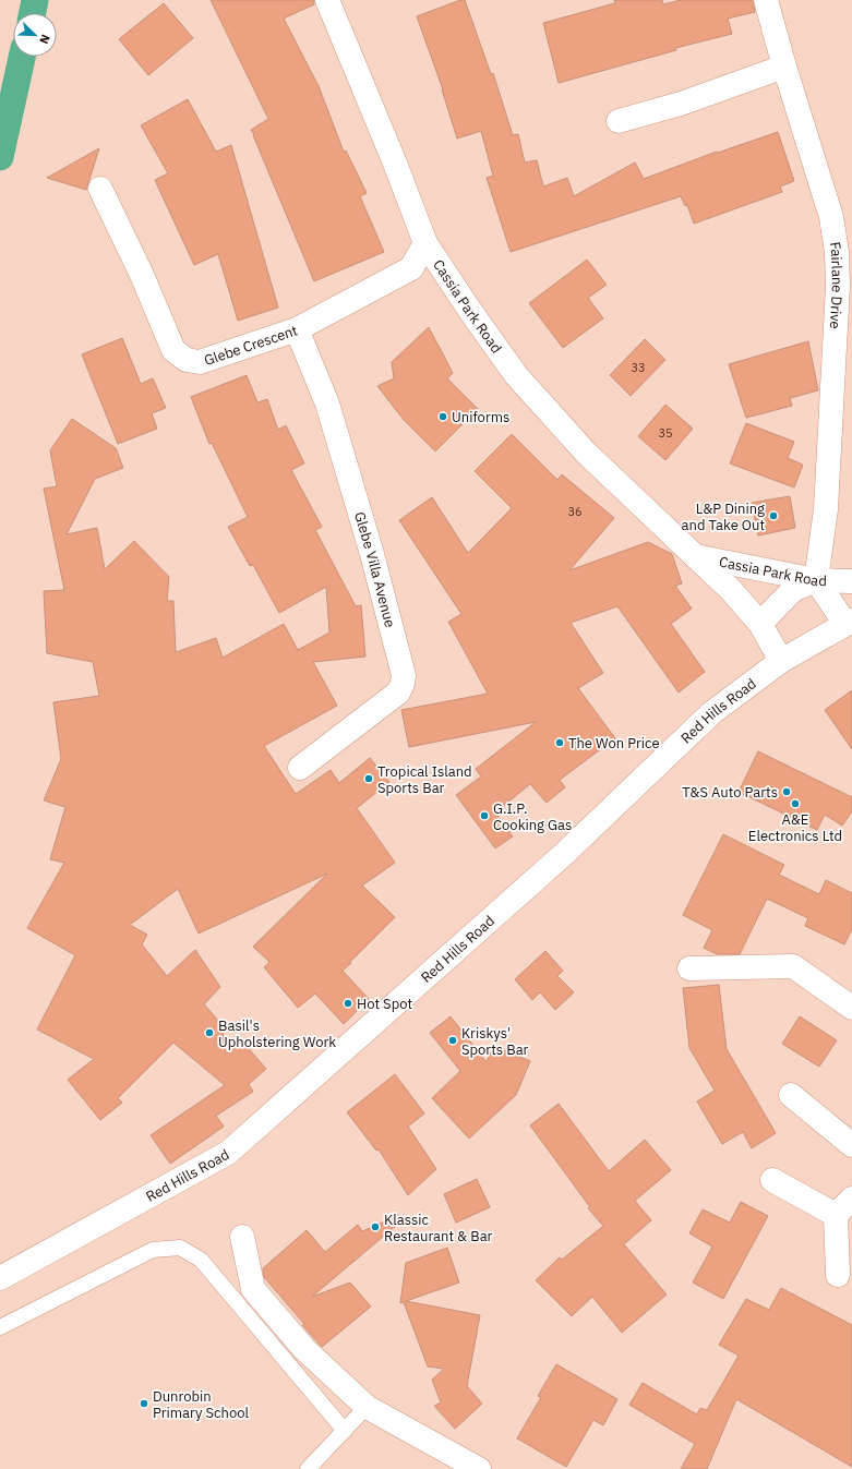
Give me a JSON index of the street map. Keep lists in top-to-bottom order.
{
  "streets": {
    "street": [
      "Fairlane Drive",
      "Cassia Park Road",
      "Glebe Crescent",
      "Glebe Villa Avenue",
      "Red Hills Road"
    ]
  },
  "crossings": [
    ["Fairlane Drive", "Cassia Park Road"],
    ["Cassia Park Road", "Glebe Crescent"],
    ["Cassia Park Road", "Red Hills Road"],
    ["Glebe Crescent", "Glebe Villa Avenue"]
  ],
  "places": [
    "Uniforms",
    "L&P Dining and Take Out",
    "The Won Price",
    "Tropical Island Sports Bar",
    "T&S Auto Parts",
    "A&E Electronics Ltd",
    "G.I.P. Cooking Gas",
    "Hot Spot",
    "Basil's Upholstering Work",
    "Kriskys' Sports Bar",
    "Klassic Restaurant & Bar",
    "Dunrobin Primary School"
  ],
  "house_numbers": ["33", "35", "36"],
  "north": "bottom right"
}
